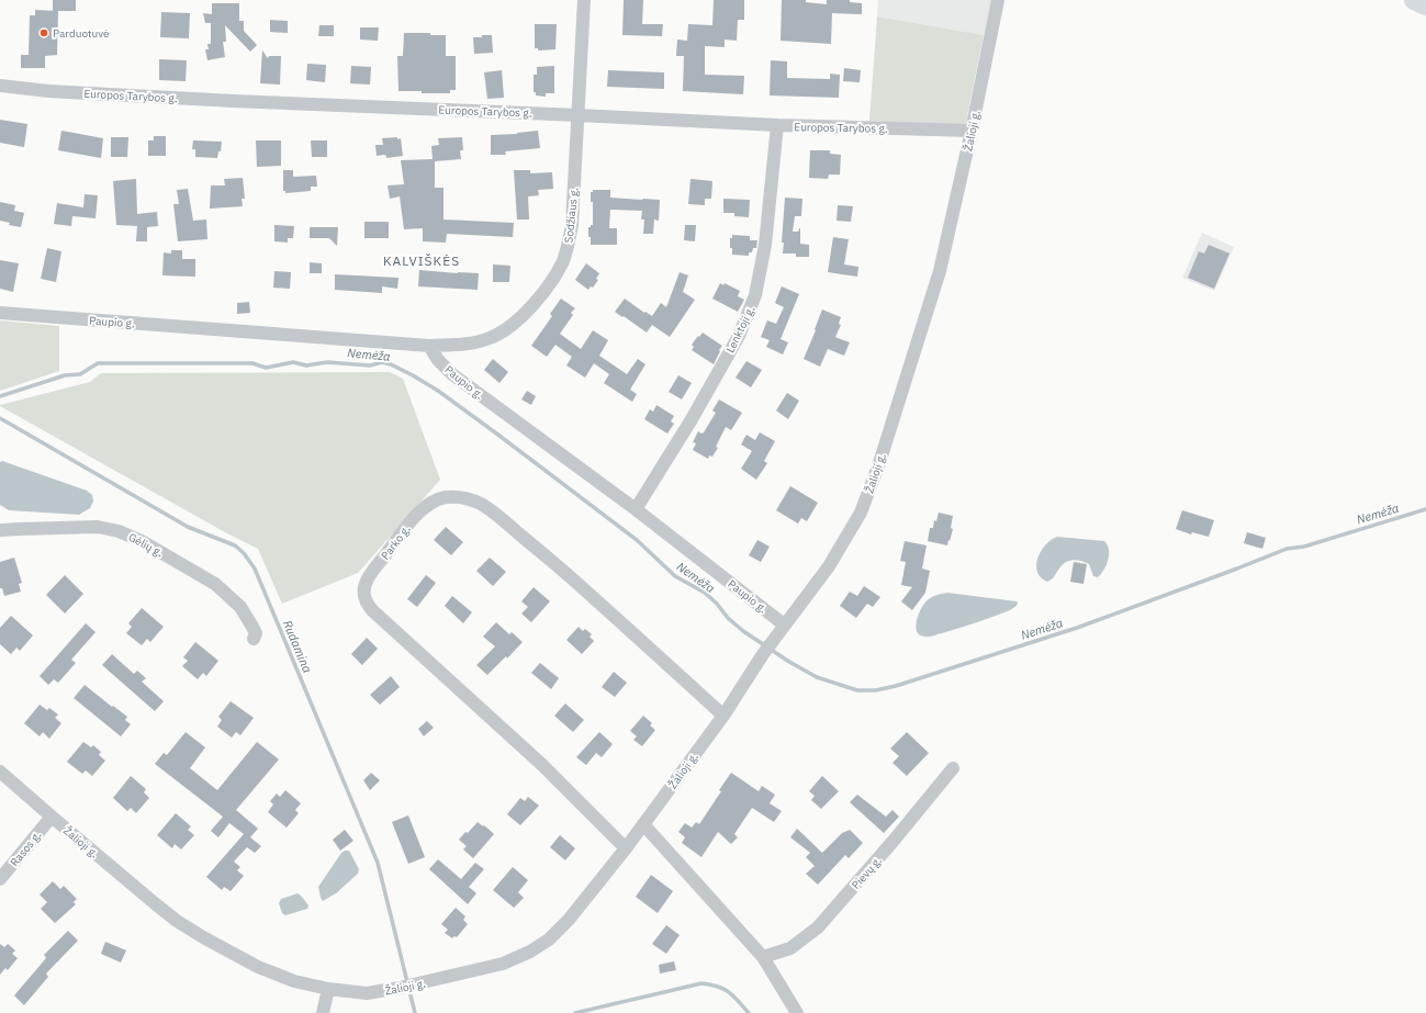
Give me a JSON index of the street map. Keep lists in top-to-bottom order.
{
  "streets": {
    "street": [
      "Europos Tarybos g.",
      "Žalioji g.",
      "Sodžiaus g.",
      "Paupio g.",
      "Lenktoji g.",
      "Parko g.",
      "Gėlių g.",
      "Rasos g.",
      "Pievų g."
    ]
  },
  "crossings": [
    ["Europos Tarybos g.", "Žalioji g."],
    ["Europos Tarybos g.", "Sodžiaus g."],
    ["Europos Tarybos g.", "Lenktoji g."],
    ["Žalioji g.", "Paupio g."],
    ["Žalioji g.", "Parko g."],
    ["Žalioji g.", "Rasos g."],
    ["Sodžiaus g.", "Paupio g."],
    ["Paupio g.", "Lenktoji g."]
  ],
  "districts": ["KALVIŠKĖS"],
  "water": ["Nemėža", "Rudamina"],
  "places": ["Parduotuvė"]
}
